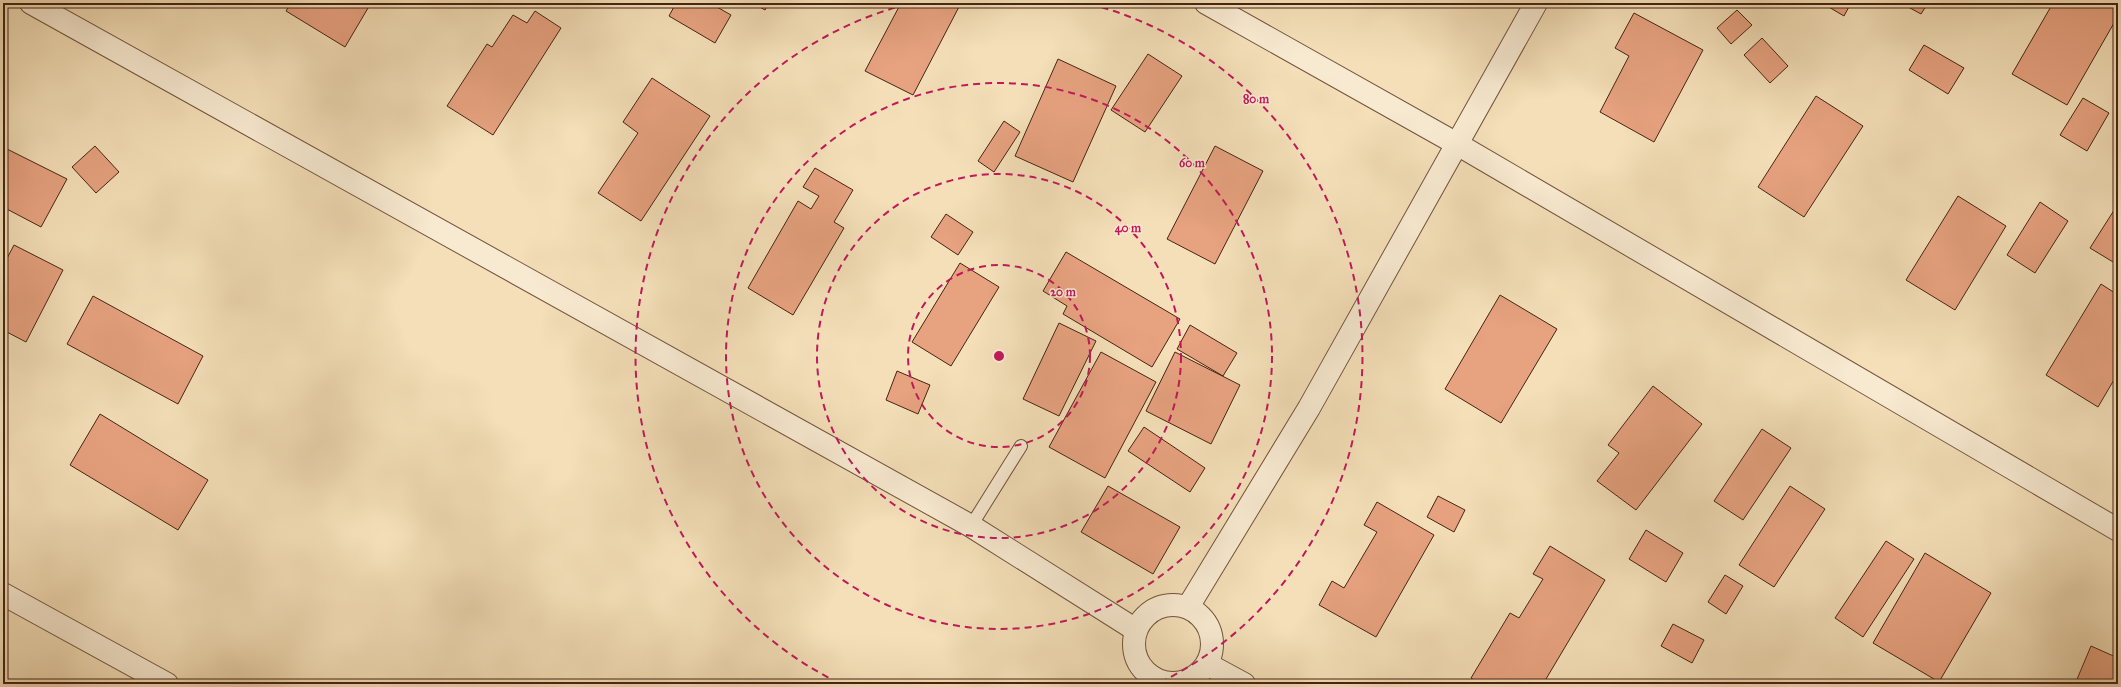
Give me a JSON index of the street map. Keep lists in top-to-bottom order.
{
  "rings": [
    "80 m",
    "60 m",
    "40 m",
    "20 m"
  ]
}
